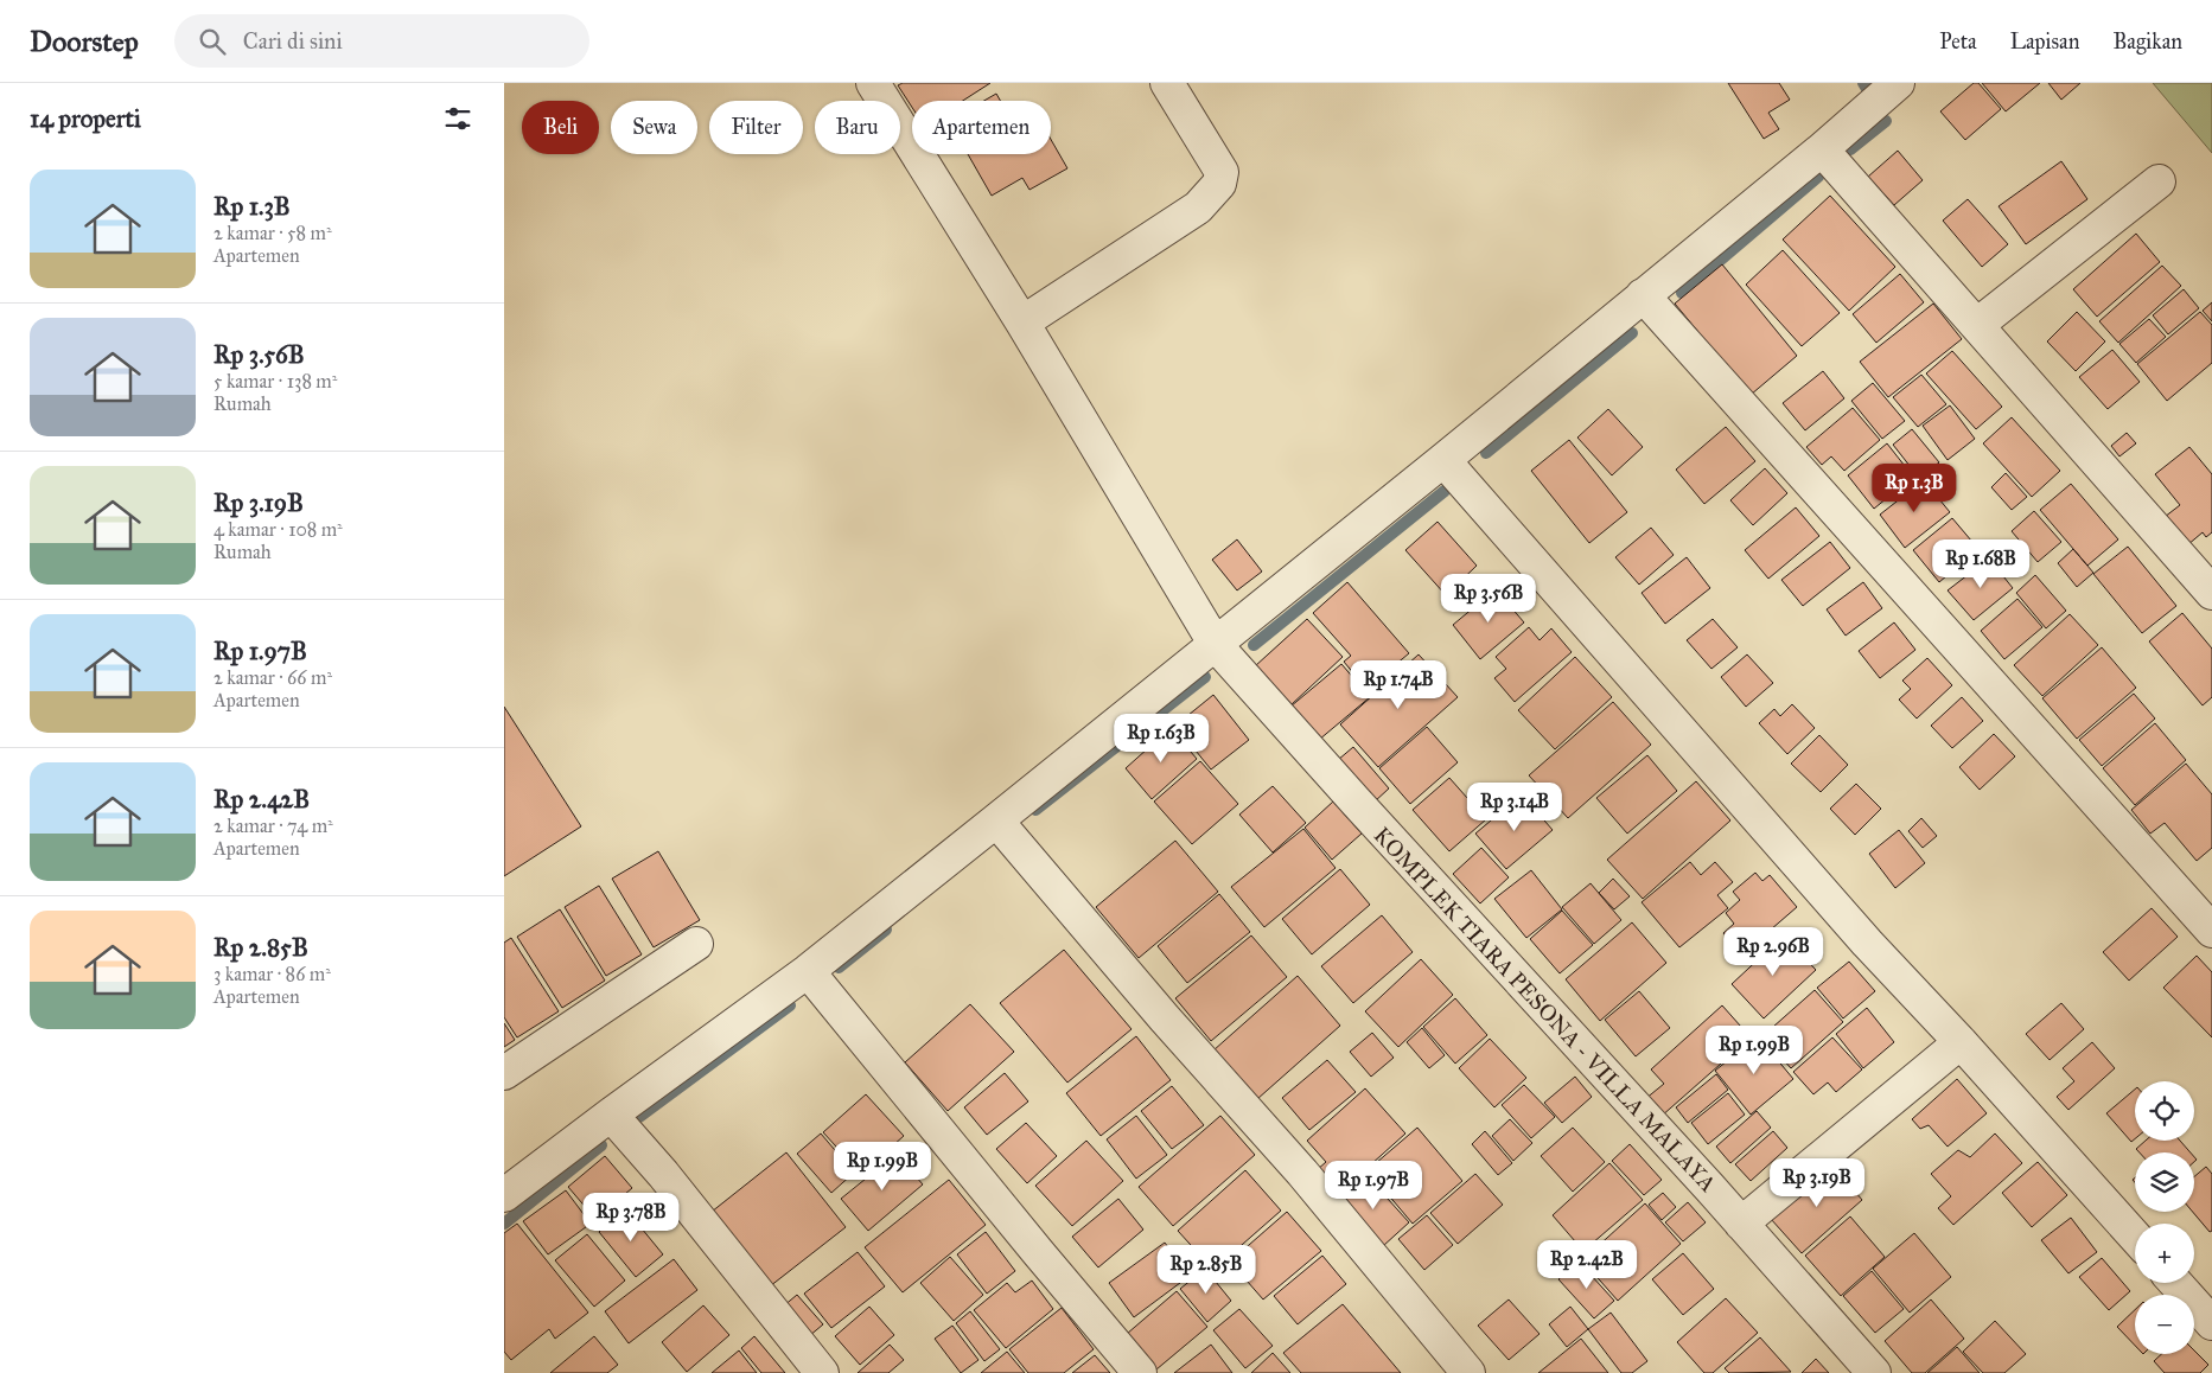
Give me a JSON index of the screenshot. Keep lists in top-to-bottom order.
{
  "streets": {
    "street": ["KOMPLEK TIARA PESONA - VILLA MALAYA"]
  },
  "page": {
    "header": "Doorstep",
    "search": "Cari di sini",
    "nav": ["Peta", "Lapisan", "Bagikan"],
    "heading": "14 properti",
    "chip": [
      "Beli",
      "Sewa",
      "Filter",
      "Baru",
      "Apartemen"
    ],
    "list": [
      {
        "name": "Rp 1.3B",
        "note": "2 kamar · 58 m² · Apartemen"
      },
      {
        "name": "Rp 3.56B",
        "note": "5 kamar · 138 m² · Rumah"
      },
      {
        "name": "Rp 3.19B",
        "note": "4 kamar · 108 m² · Rumah"
      },
      {
        "name": "Rp 1.97B",
        "note": "2 kamar · 66 m² · Apartemen"
      },
      {
        "name": "Rp 2.42B",
        "note": "2 kamar · 74 m² · Apartemen"
      },
      {
        "name": "Rp 2.85B",
        "note": "3 kamar · 86 m² · Apartemen"
      }
    ],
    "price": [
      "Rp 1.3B",
      "Rp 1.68B",
      "Rp 3.56B",
      "Rp 1.74B",
      "Rp 1.63B",
      "Rp 3.14B",
      "Rp 2.96B",
      "Rp 1.99B",
      "Rp 1.99B",
      "Rp 3.19B",
      "Rp 1.97B",
      "Rp 3.78B",
      "Rp 2.42B",
      "Rp 2.85B"
    ],
    "map_buttons": ["+", "−"]
  }
}
